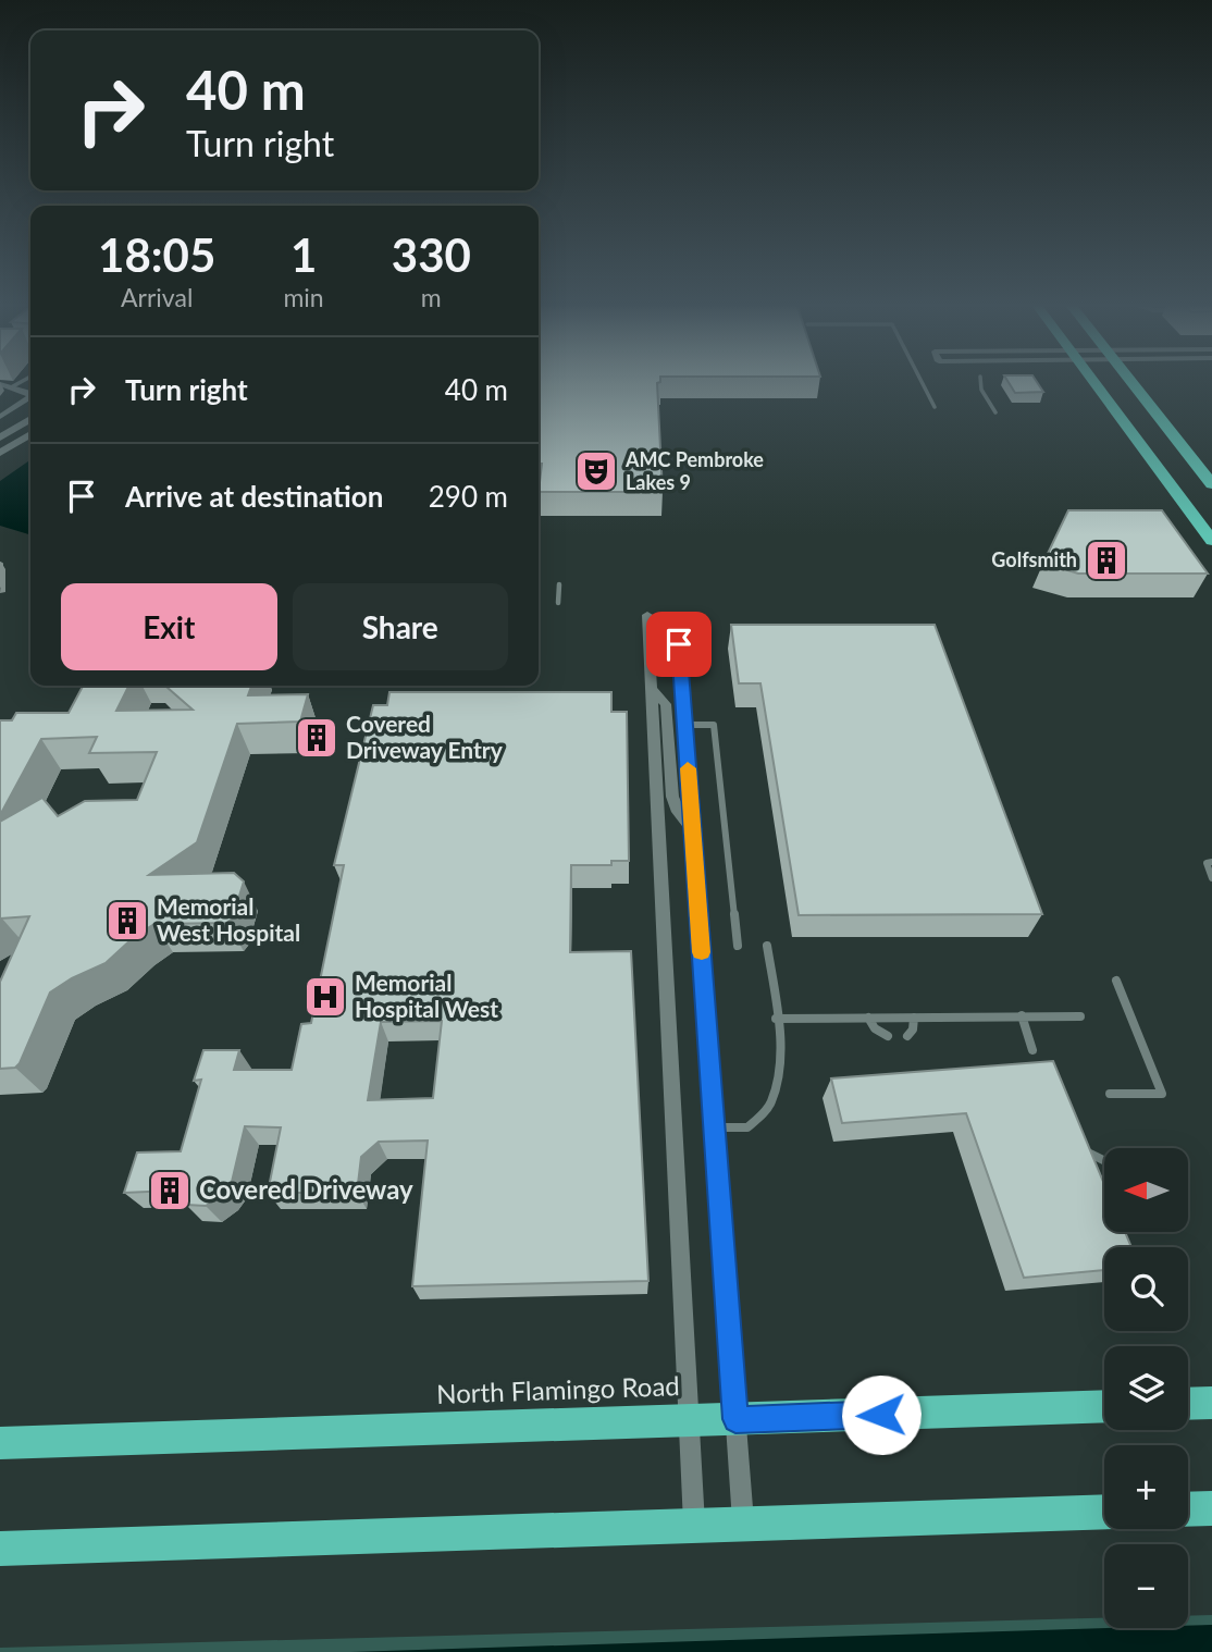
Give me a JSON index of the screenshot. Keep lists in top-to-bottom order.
{
  "streets": {
    "highway": ["North Flamingo Road"]
  },
  "places": {
    "theatre": ["AMC Pembroke Lakes 9"],
    "building": [
      "Golfsmith",
      "Covered Driveway Entry",
      "Memorial West Hospital",
      "Covered Driveway"
    ],
    "hospital": ["Memorial Hospital West"]
  },
  "north": "left",
  "page": {
    "turn": ["40 m", "Turn right"],
    "eta": [
      "18:05",
      "Arrival",
      "1",
      "min",
      "330",
      "m"
    ],
    "list": [
      {
        "name": "Turn right",
        "value": "40 m"
      },
      {
        "name": "Arrive at destination",
        "value": "290 m"
      }
    ],
    "buttons": ["Exit", "Share"],
    "map_buttons": ["+", "−"]
  }
}
